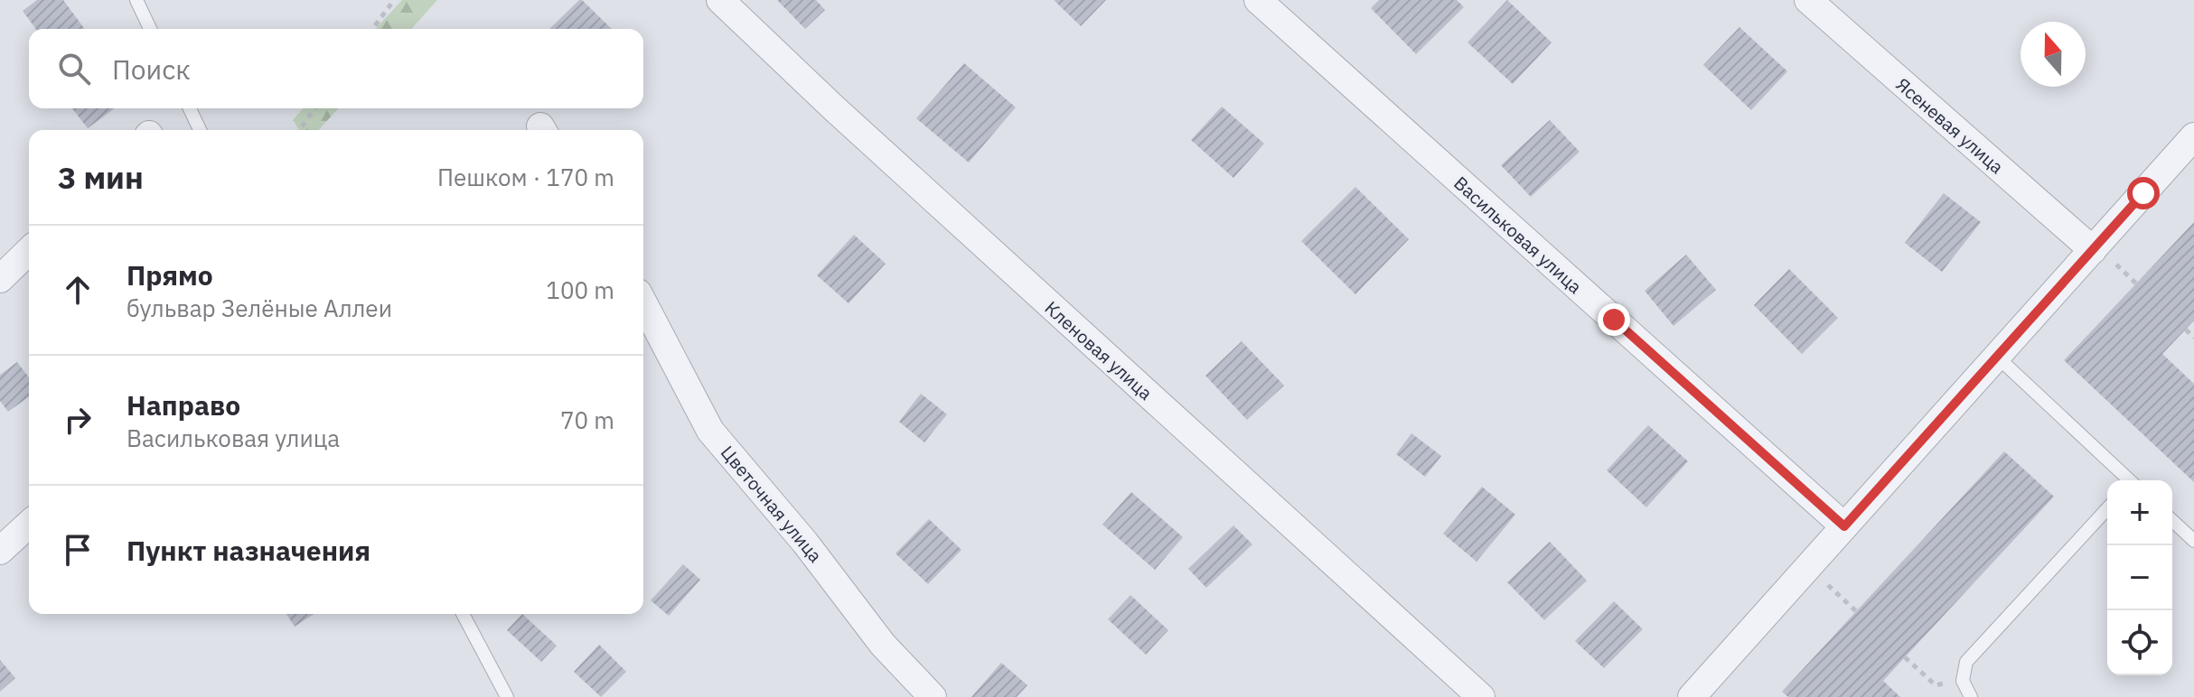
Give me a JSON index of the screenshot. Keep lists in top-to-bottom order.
{
  "streets": {
    "street": [
      "Ясеневая улица",
      "Васильковая улица",
      "Кленовая улица",
      "Цветочная улица"
    ]
  },
  "north": "top",
  "page": {
    "search": "Поиск",
    "heading": ["3 мин", "Пешком · 170 m"],
    "list": [
      ["Прямо", "бульвар Зелёные Аллеи", "100 m"],
      ["Направо", "Васильковая улица", "70 m"],
      "Пункт назначения"
    ],
    "map_buttons": ["+", "−"]
  }
}
